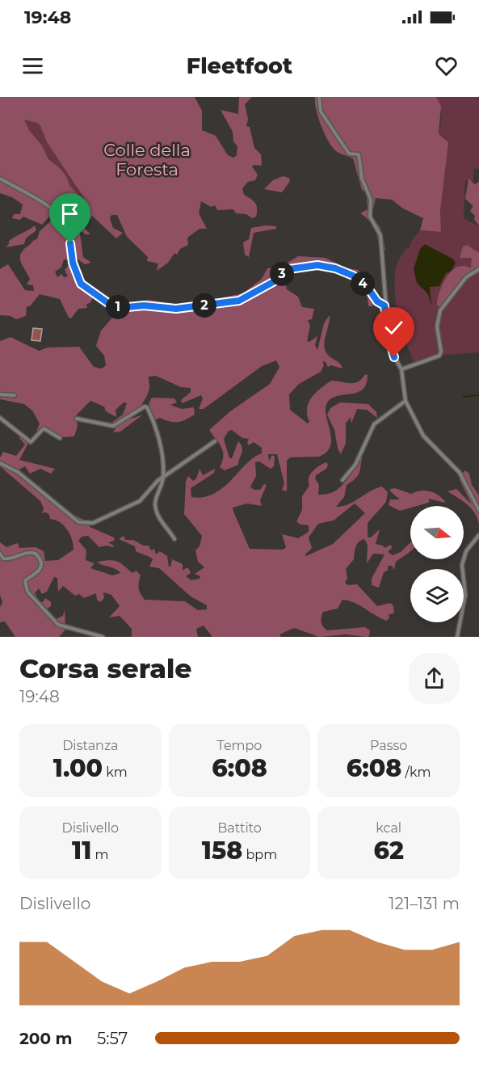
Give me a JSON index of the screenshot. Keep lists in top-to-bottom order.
{
  "parks": ["Colle della Foresta"],
  "north": "right",
  "page": {
    "status": "19:48",
    "header": "Fleetfoot",
    "pins": [
      "3",
      "4",
      "2",
      "1"
    ],
    "heading": ["Corsa serale", "19:48"],
    "stats": [
      ["Distanza", "1.00 km"],
      ["Tempo", "6:08"],
      ["Passo", "6:08 /km"],
      ["Dislivello", "11 m"],
      ["Battito", "158 bpm"],
      ["kcal", "62"]
    ],
    "chart": ["Dislivello", "121–131 m"],
    "list": [
      {
        "name": "200 m",
        "note": "5:57"
      }
    ]
  }
}
